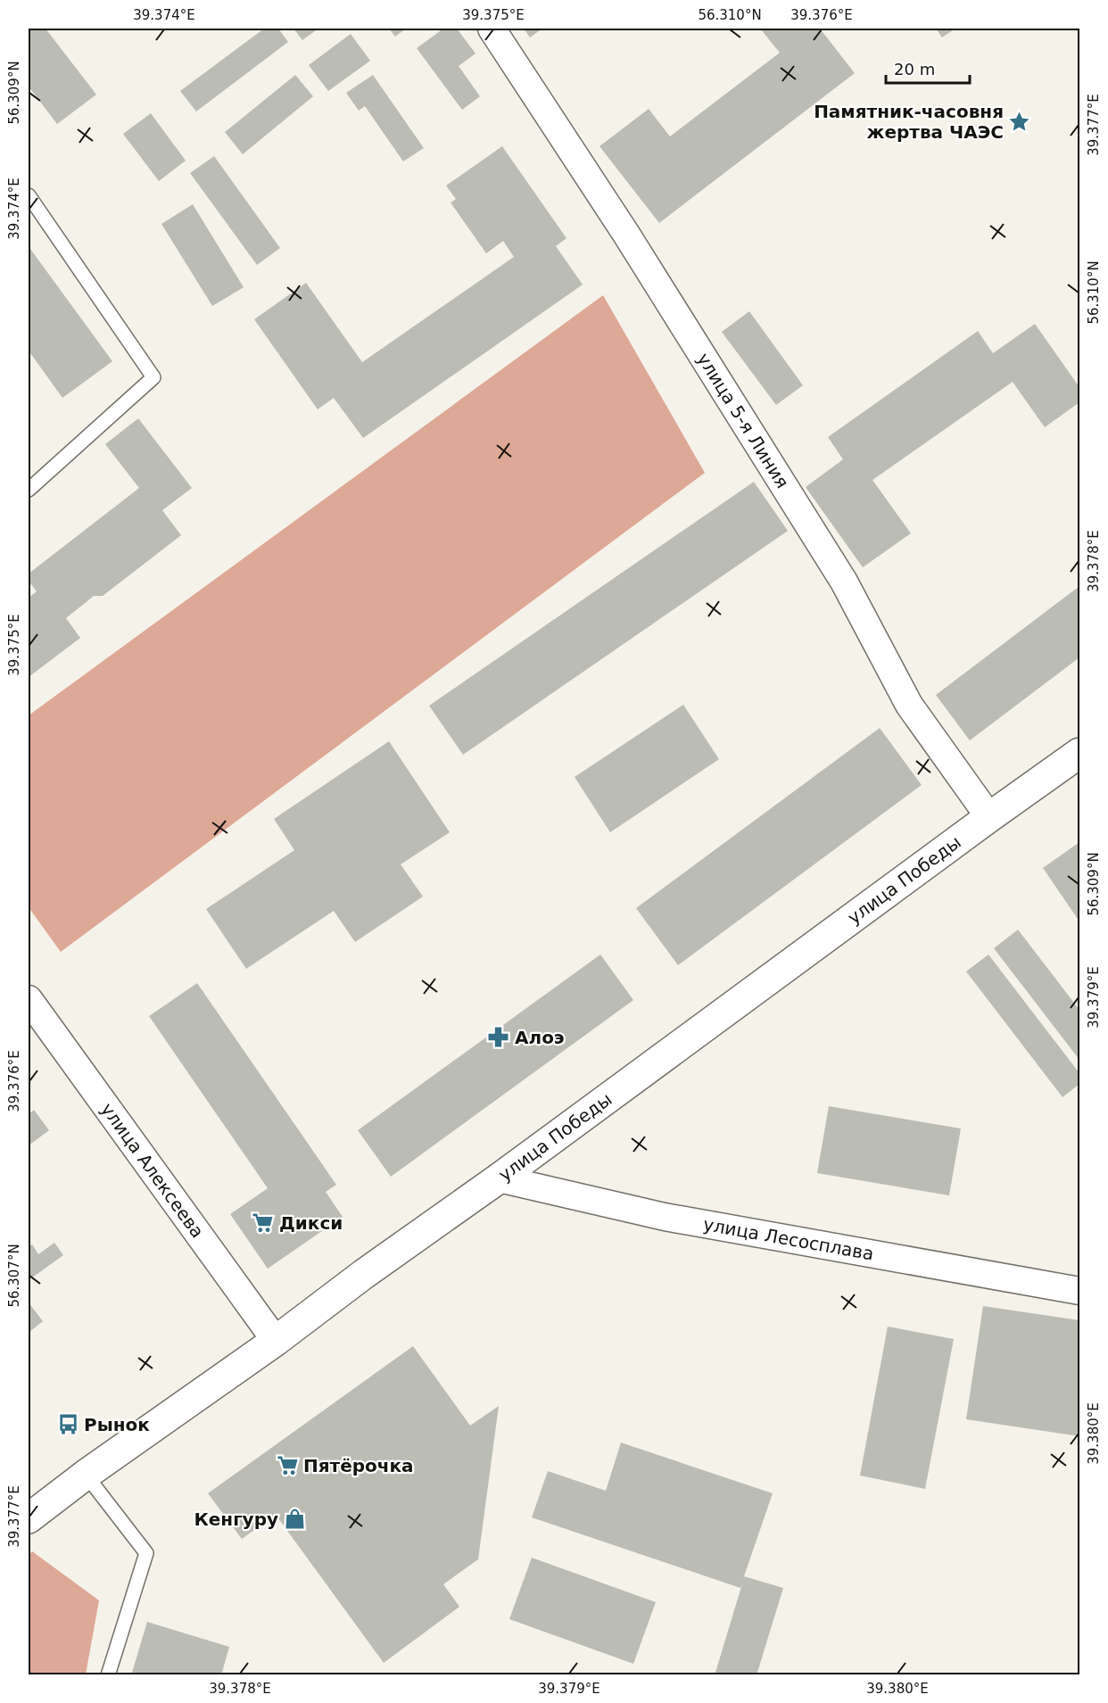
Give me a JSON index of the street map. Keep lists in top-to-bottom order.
{
  "streets": {
    "main road": ["улица Победы"],
    "street": ["улица 5-я Линия", "улица Алексеева", "улица Лесосплава"]
  },
  "crossings": [
    ["улица 5-я Линия", "улица Победы"],
    ["улица Победы", "улица Алексеева"],
    ["улица Победы", "улица Лесосплава"]
  ],
  "places": {
    "place": ["Памятник-часовня жертва ЧАЭС"],
    "pharmacy": ["Алоэ"],
    "supermarket": ["Дикси", "Пятёрочка"],
    "bus stop": ["Рынок"],
    "shop": ["Кенгуру"]
  },
  "scale_bar": "20 m",
  "coordinates": [
    "39.374°E",
    "39.375°E",
    "56.310°N",
    "39.376°E",
    "56.309°N",
    "39.377°E",
    "39.378°E",
    "39.379°E",
    "56.307°N",
    "39.380°E"
  ]
}
